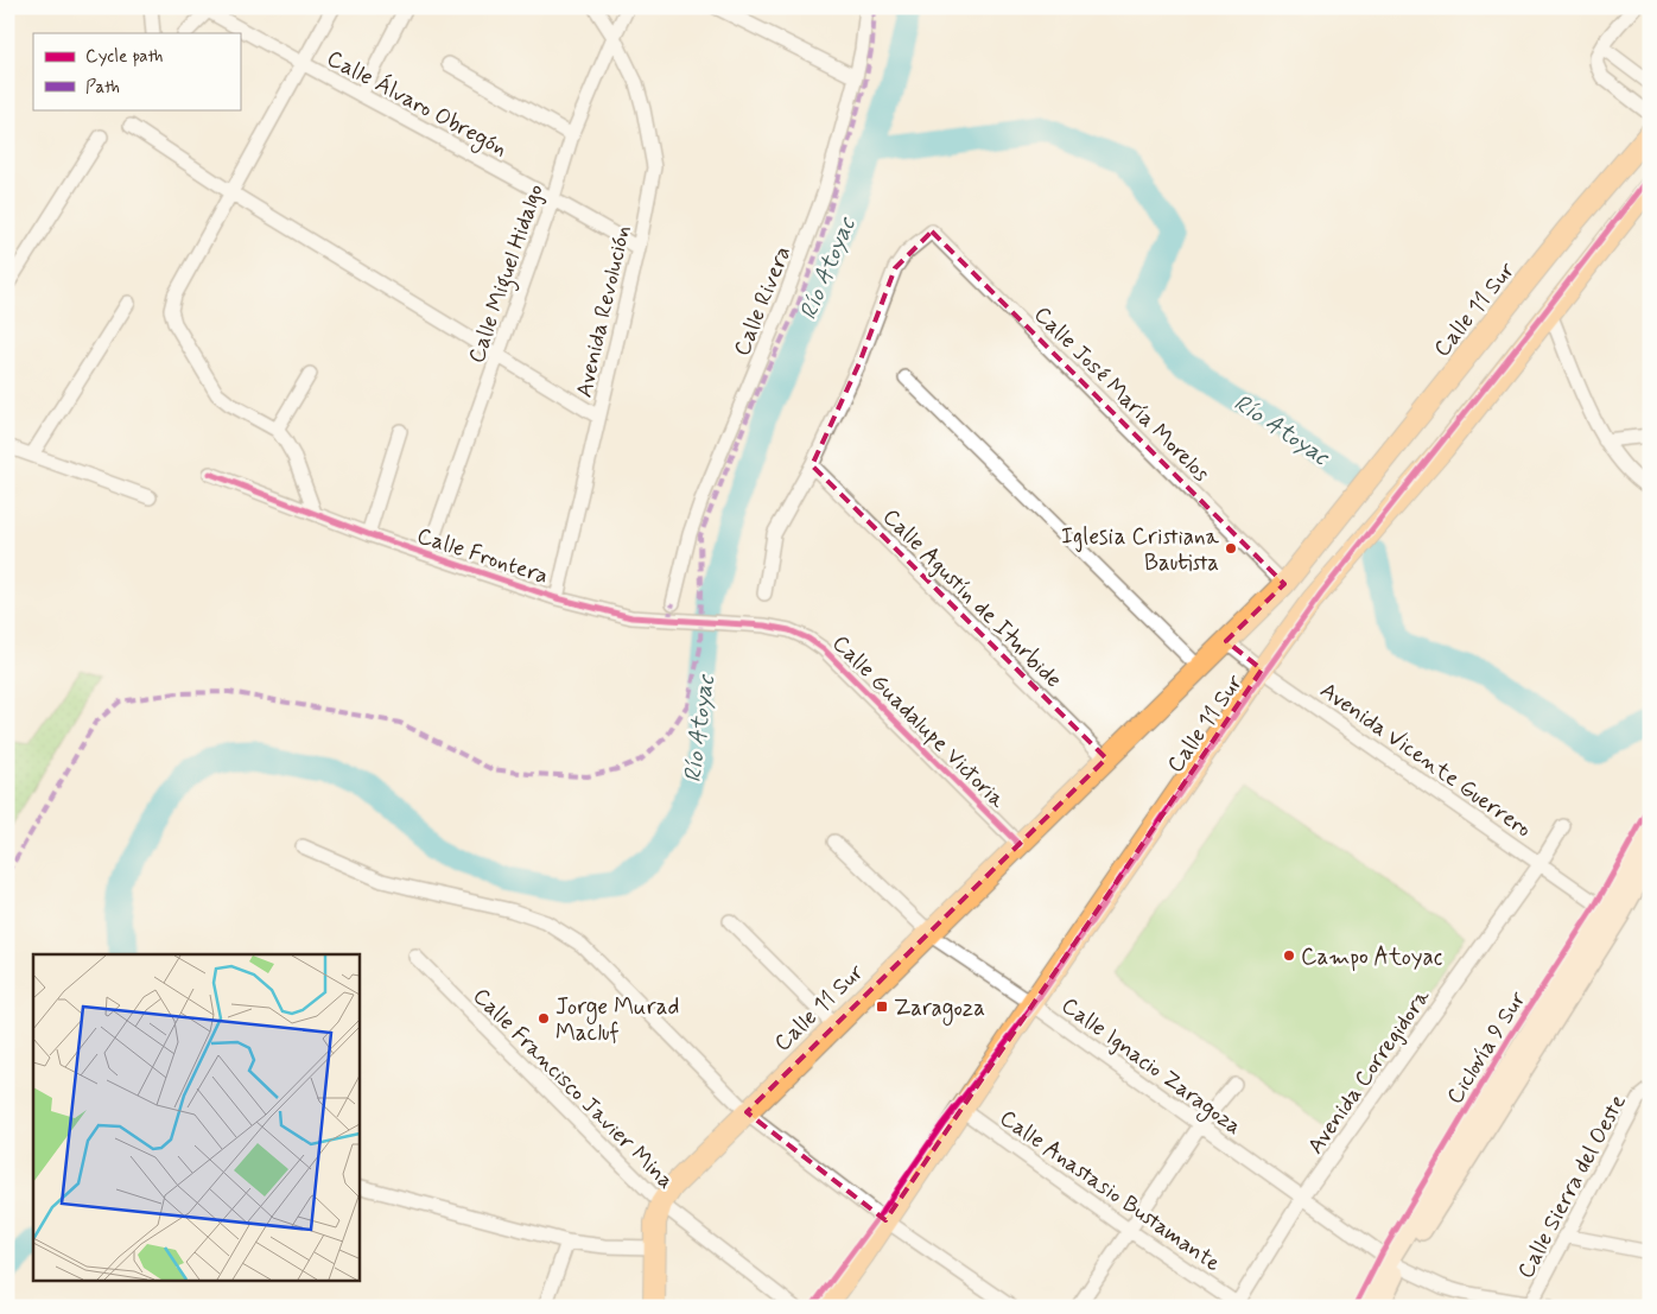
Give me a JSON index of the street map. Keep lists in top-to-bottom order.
{
  "streets": {
    "main road": ["Calle 11 Sur"],
    "street": [
      "Calle Álvaro Obregón",
      "Calle Miguel Hidalgo",
      "Calle Rivera",
      "Avenida Revolución",
      "Calle José María Morelos",
      "Calle Frontera",
      "Calle Agustín de Iturbide",
      "Calle Guadalupe Victoria",
      "Avenida Vicente Guerrero",
      "Calle Ignacio Zaragoza",
      "Avenida Corregidora",
      "Calle Francisco Javier Mina",
      "Calle Sierra del Oeste",
      "Calle Anastasio Bustamante"
    ],
    "cycle path": ["Ciclovía 9 Sur"]
  },
  "crossings": [
    ["Calle Álvaro Obregón", "Calle Miguel Hidalgo"],
    ["Calle Álvaro Obregón", "Avenida Revolución"],
    ["Calle Miguel Hidalgo", "Avenida Revolución"],
    ["Calle Miguel Hidalgo", "Calle Frontera"],
    ["Calle 11 Sur", "Calle José María Morelos"],
    ["Calle 11 Sur", "Calle Agustín de Iturbide"],
    ["Calle 11 Sur", "Calle Guadalupe Victoria"],
    ["Calle 11 Sur", "Avenida Vicente Guerrero"],
    ["Calle 11 Sur", "Calle Ignacio Zaragoza"],
    ["Calle 11 Sur", "Calle Francisco Javier Mina"],
    ["Calle 11 Sur", "Calle Anastasio Bustamante"],
    ["Avenida Revolución", "Calle Frontera"],
    ["Calle José María Morelos", "Calle Agustín de Iturbide"],
    ["Calle Frontera", "Calle Guadalupe Victoria"],
    ["Avenida Vicente Guerrero", "Avenida Corregidora"],
    ["Calle Ignacio Zaragoza", "Avenida Corregidora"],
    ["Calle Ignacio Zaragoza", "Calle Sierra del Oeste"],
    ["Avenida Corregidora", "Calle Anastasio Bustamante"]
  ],
  "water": ["Río Atoyac"],
  "places": {
    "other": ["Iglesia Cristiana Bautista", "Campo Atoyac", "Jorge Murad Macluf"],
    "transit": ["Zaragoza"]
  },
  "legend": ["Cycle path", "Path"]
}
